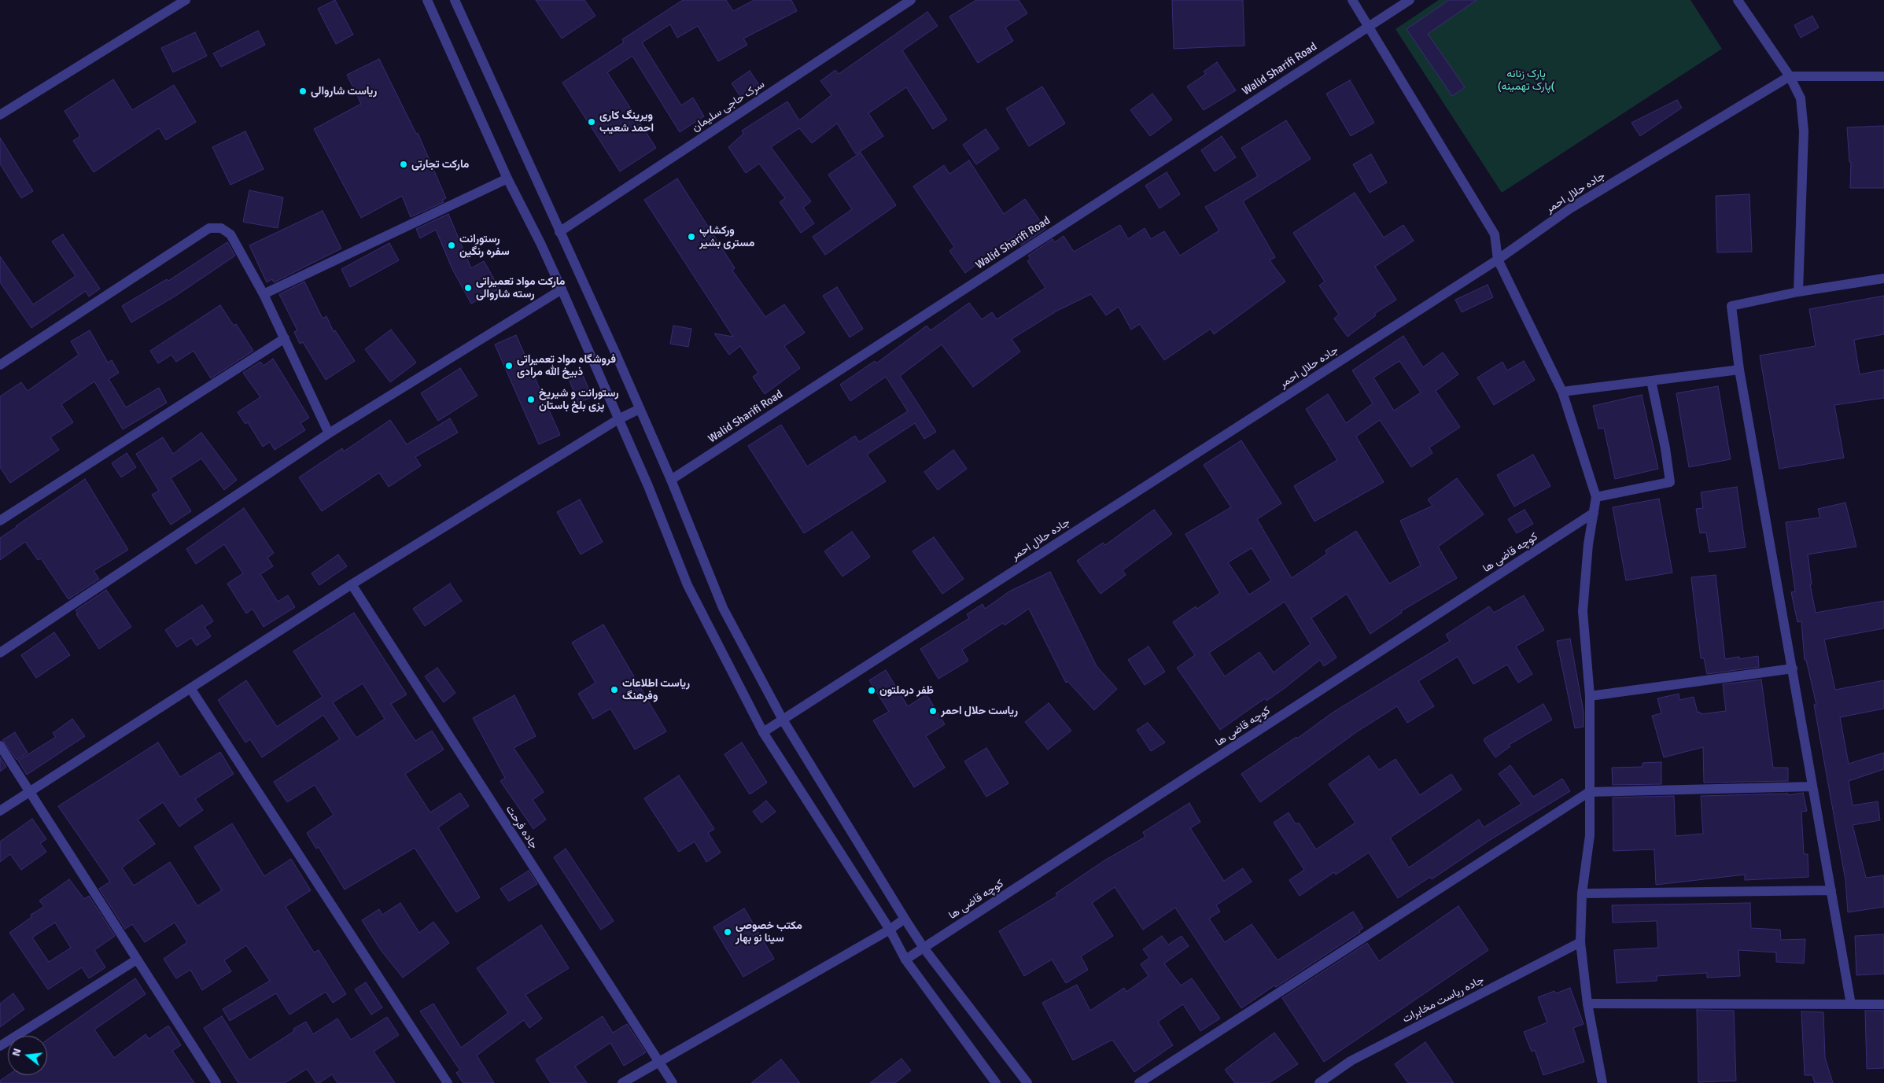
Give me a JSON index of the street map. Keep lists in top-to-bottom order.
{
  "streets": {
    "street": [
      "Walid Sharifi Road",
      "سرک حاجی سلیمان",
      "جاده حلال احمر",
      "کوچه قاضی ها",
      "جاده فرحت",
      "جاده ریاست مخابرات"
    ]
  },
  "parks": ["پارک زنانه (پارک تهمینه("],
  "places": [
    "ریاست شاروالی",
    "ویرینگ کاری احمد شعیب",
    "مارکت تجارتی",
    "ورکشاپ مستری بشیر",
    "رستورانت سفره رنگین",
    "مارکت مواد تعمیراتی رسته شاروالی",
    "فروشگاه مواد تعمیراتی ذبیخ الله مرادی",
    "رستورانت و شیریخ پزی بلخ باستان",
    "ریاست اطلاعات وفرهنگ",
    "ظفر درملتون",
    "ریاست حلال احمر",
    "مکتب خصوصی سینا نو بهار"
  ],
  "north": "left"
}
